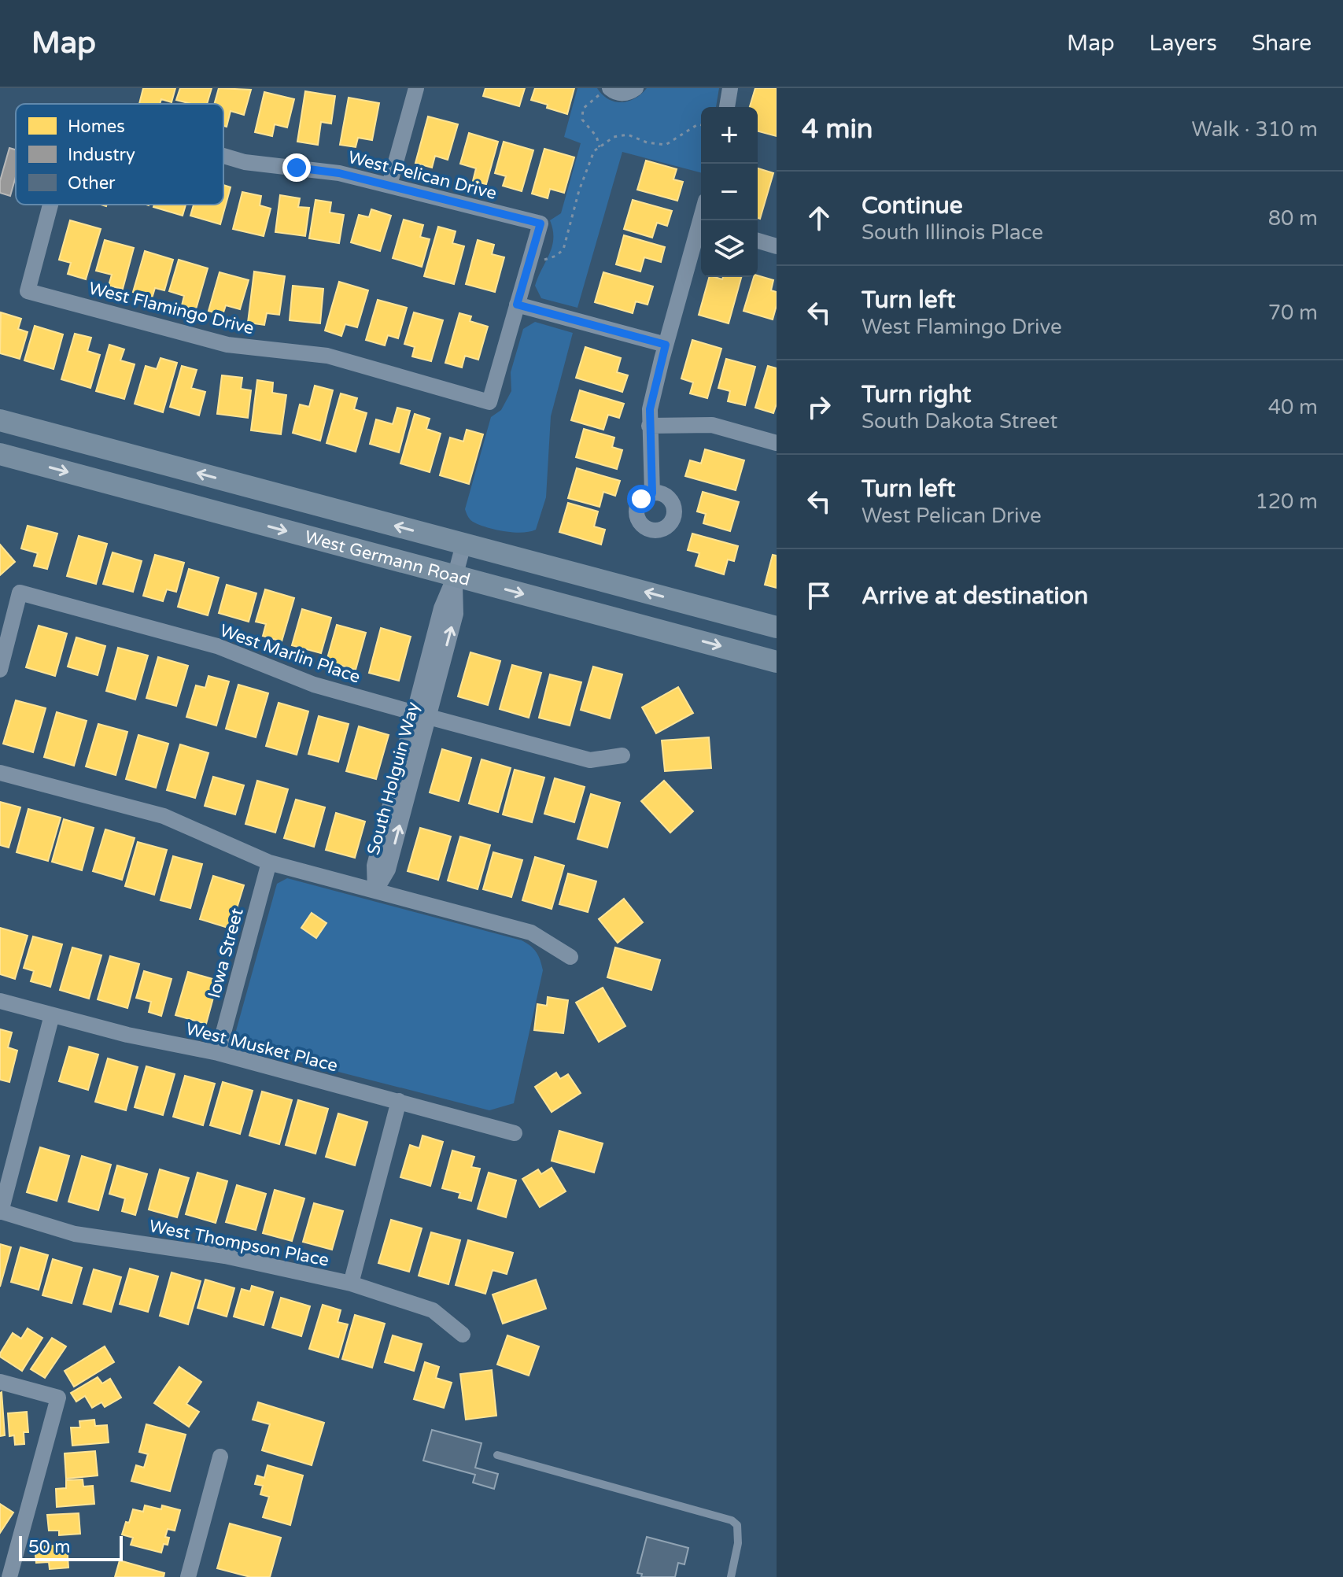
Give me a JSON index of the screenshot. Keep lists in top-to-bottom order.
{
  "streets": {
    "main road": ["West Germann Road"],
    "street": [
      "West Pelican Drive",
      "West Flamingo Drive",
      "West Marlin Place",
      "South Holguin Way",
      "Iowa Street",
      "West Musket Place",
      "West Thompson Place"
    ]
  },
  "crossings": [
    ["West Pelican Drive", "West Flamingo Drive"],
    ["West Germann Road", "South Holguin Way"],
    ["West Marlin Place", "South Holguin Way"],
    ["Iowa Street", "West Musket Place"]
  ],
  "legend": ["Homes", "Industry", "Other"],
  "scale_bar": "50 m",
  "page": {
    "header": "Map",
    "nav": ["Map", "Layers", "Share"],
    "heading": ["4 min", "Walk · 310 m"],
    "map_buttons": ["+", "−"],
    "list": [
      ["Continue", "South Illinois Place", "80 m"],
      ["Turn left", "West Flamingo Drive", "70 m"],
      ["Turn right", "South Dakota Street", "40 m"],
      ["Turn left", "West Pelican Drive", "120 m"],
      "Arrive at destination"
    ],
    "scale": "50 m"
  }
}
